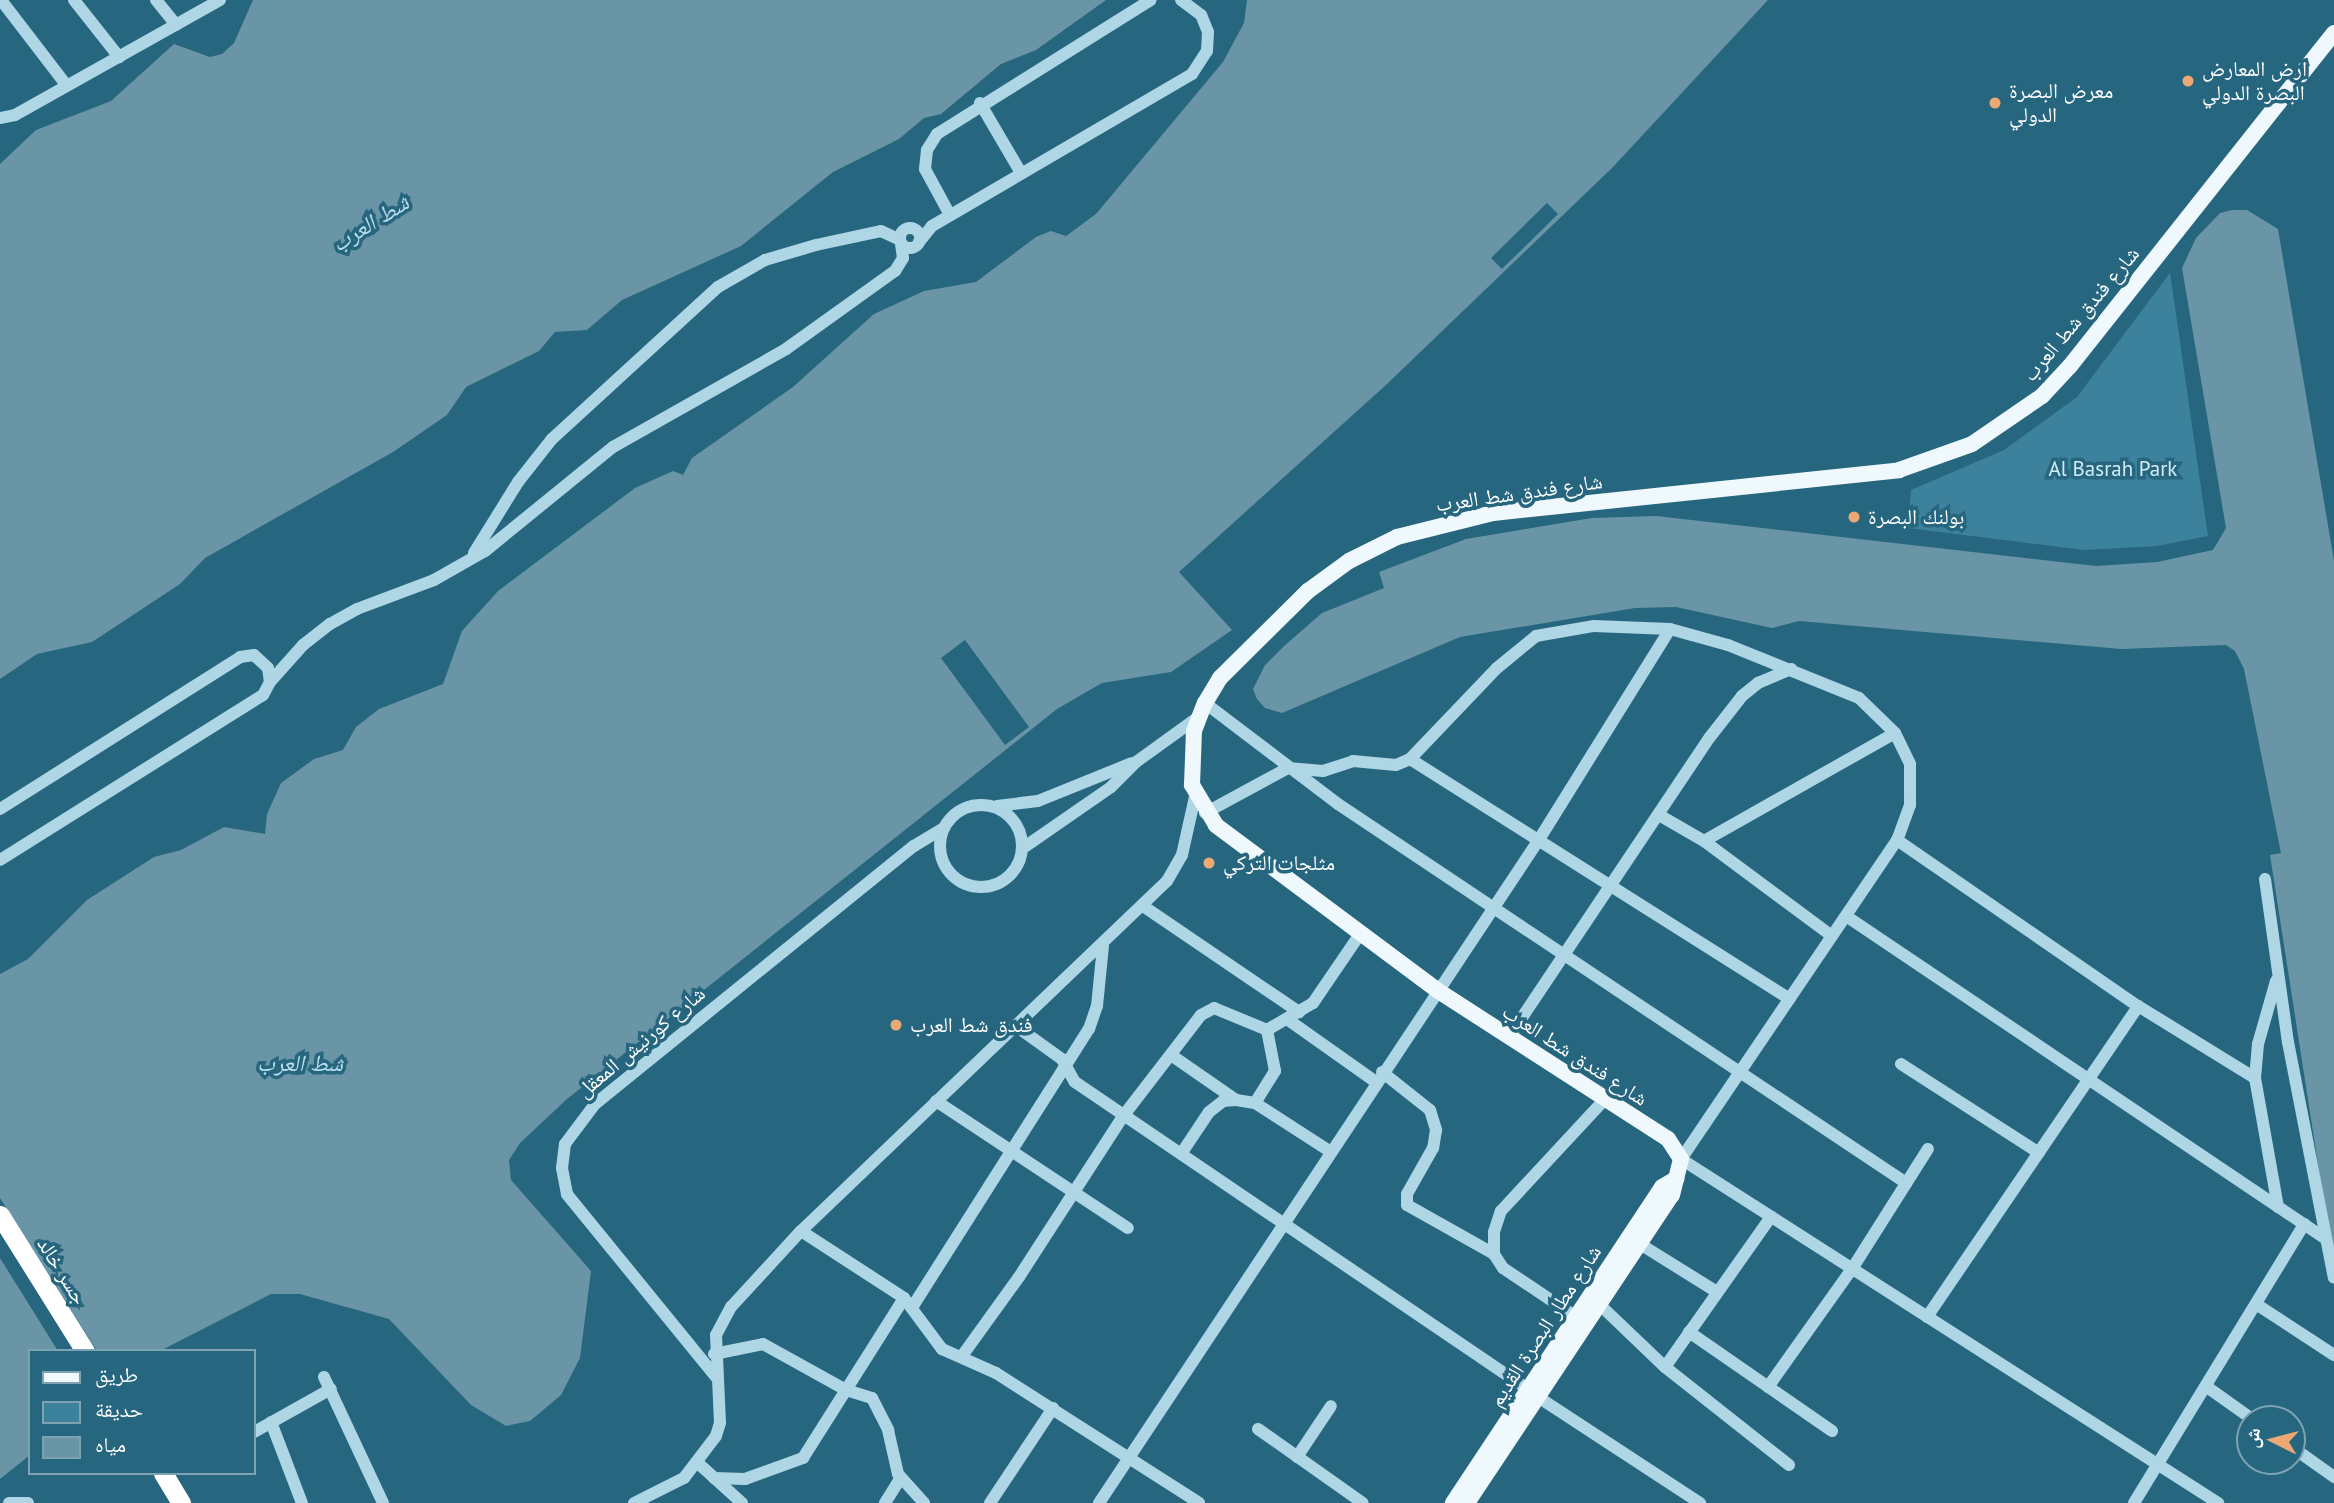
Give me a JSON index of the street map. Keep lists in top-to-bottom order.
{
  "streets": {
    "highway": ["جسر خالد"],
    "main road": ["شارع فندق شط العرب", "شارع مطار البصرة القديم"],
    "street": ["شارع كورنيش المعقل"]
  },
  "crossings": [
    ["شارع فندق شط العرب", "شارع مطار البصرة القديم"]
  ],
  "water": ["شط العرب"],
  "parks": ["Al Basrah Park"],
  "places": [
    "ارض المعارض البصرة الدولي",
    "معرض البصرة الدولي",
    "بولنك البصرة",
    "مثلجات التركي",
    "فندق شط العرب"
  ],
  "legend": ["طريق", "حديقة", "مياه"],
  "north": "left"
}
